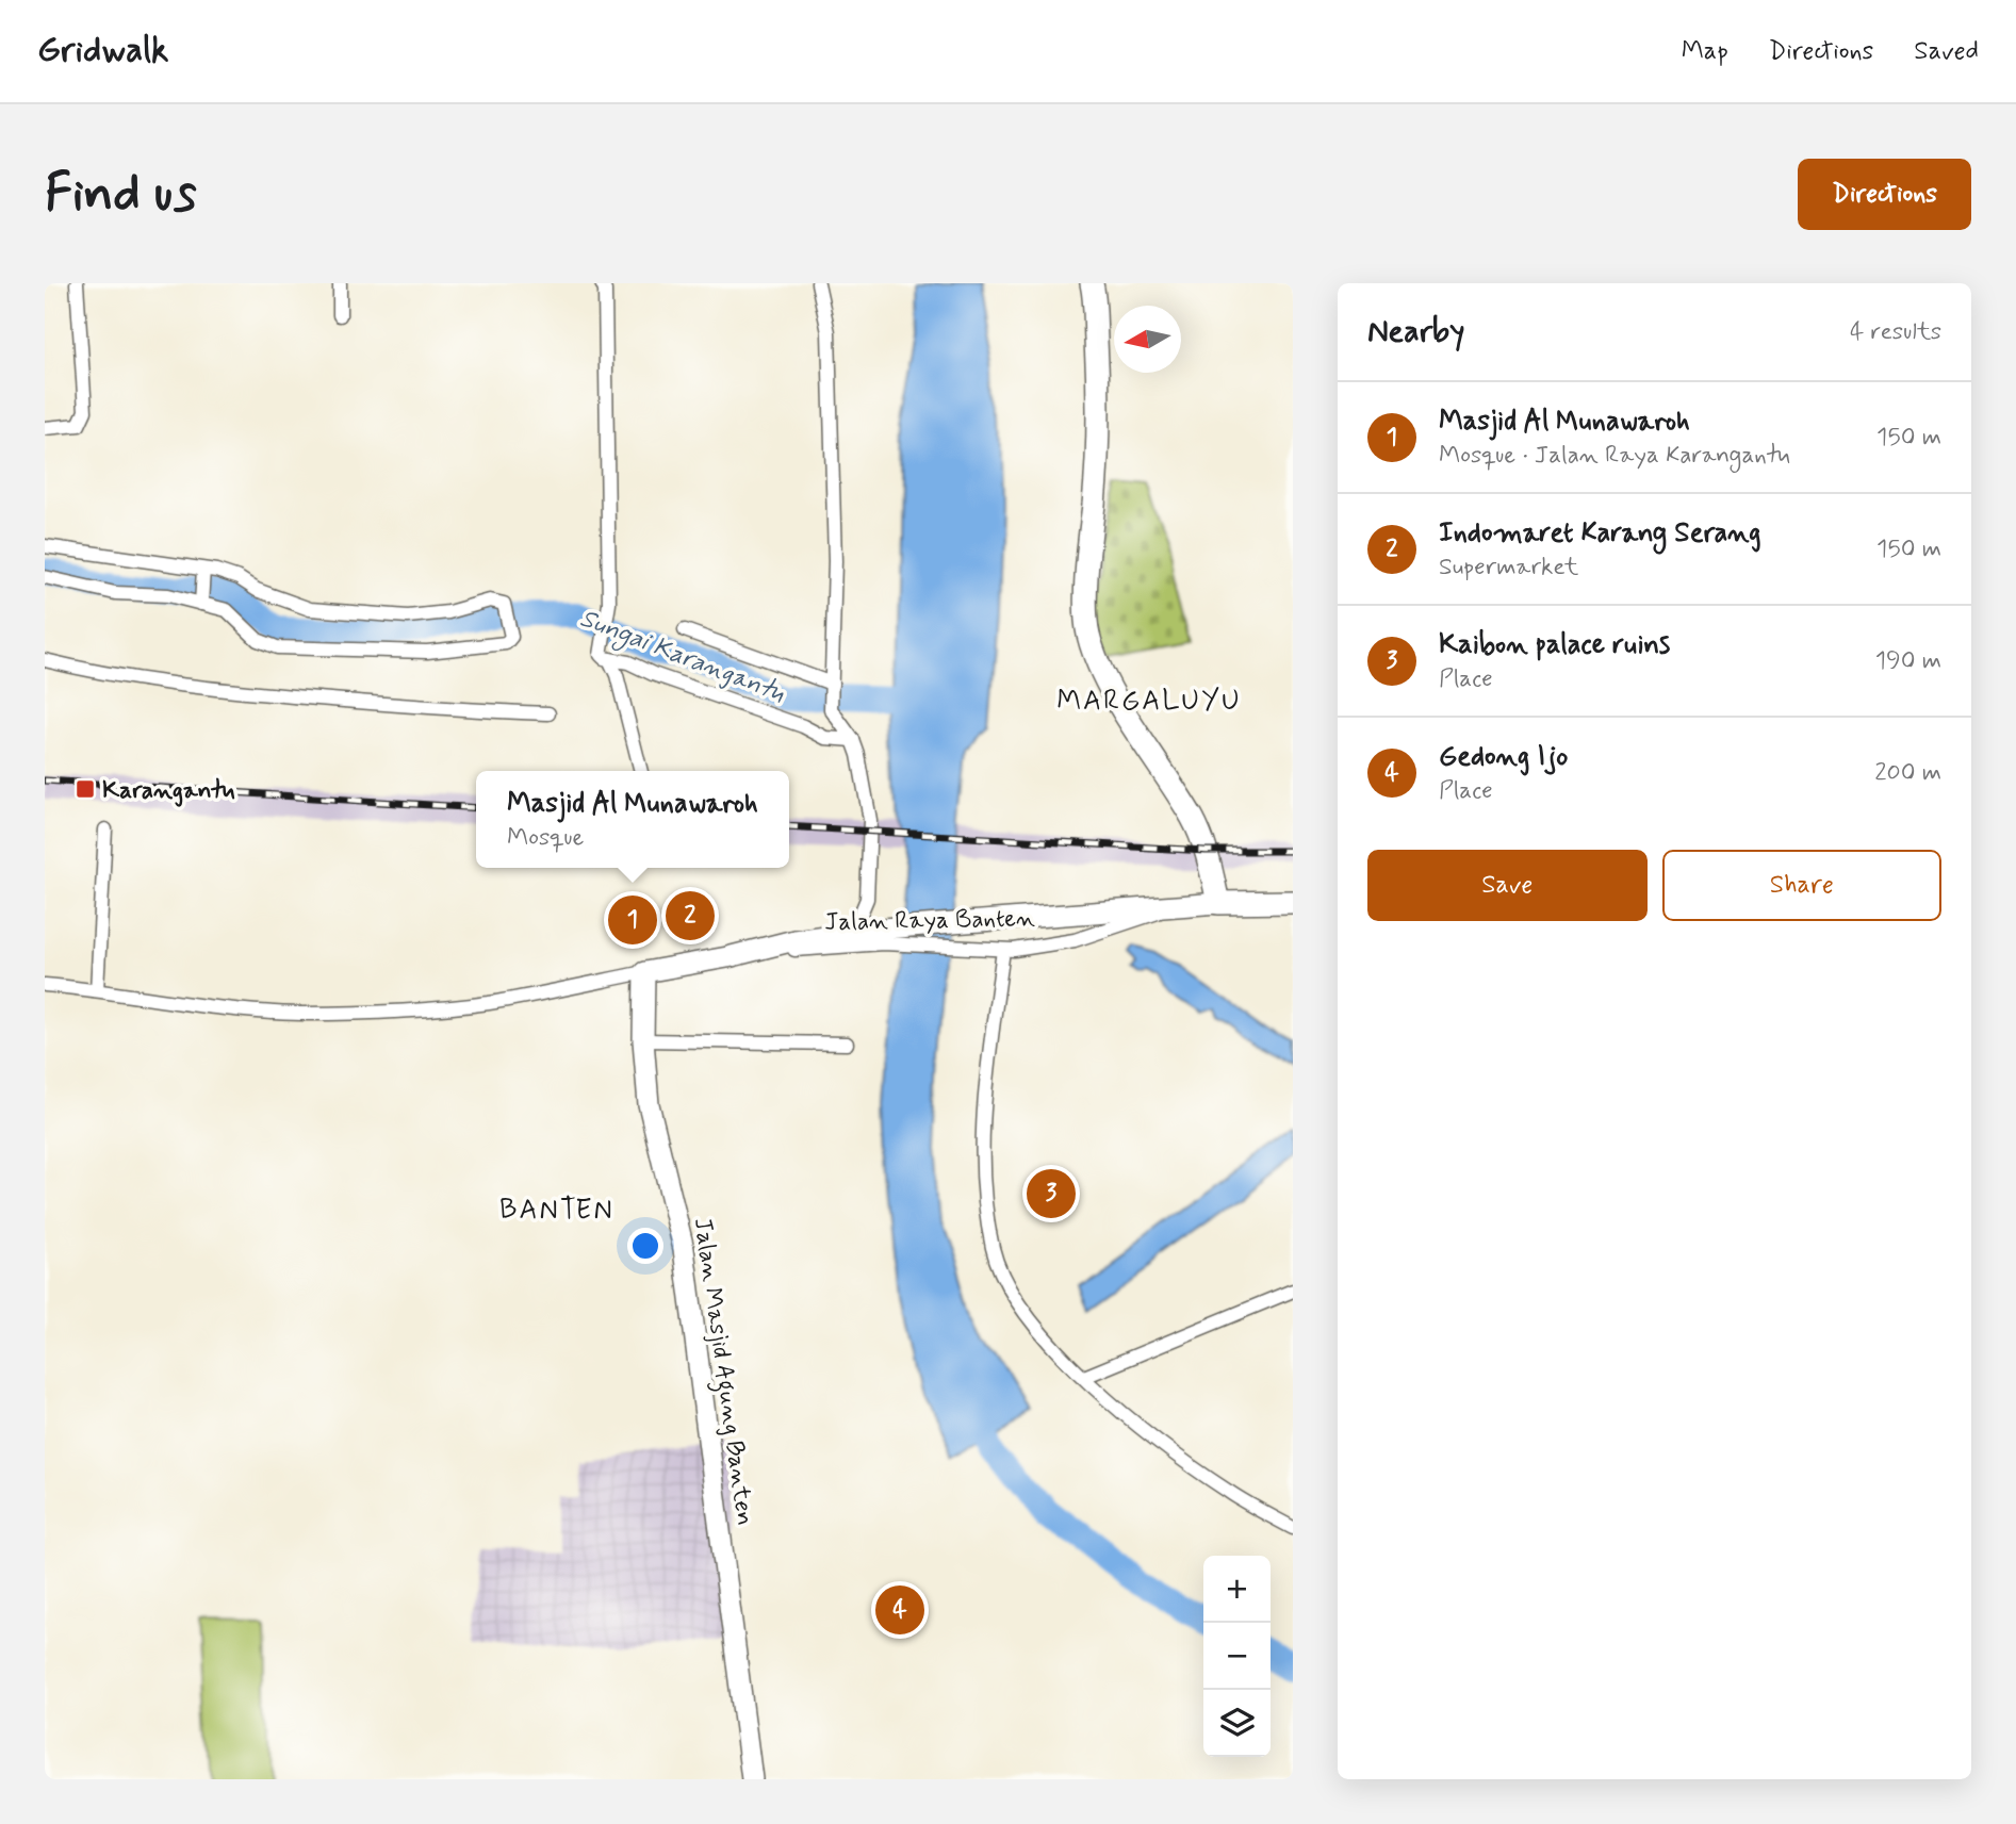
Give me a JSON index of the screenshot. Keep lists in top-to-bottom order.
{
  "streets": {
    "main road": ["Jalan Raya Banten", "Jalan Masjid Agung Banten"]
  },
  "crossings": [
    ["Jalan Raya Banten", "Jalan Masjid Agung Banten"]
  ],
  "districts": ["MARGALUYU", "BANTEN"],
  "water": ["Sungai Karangantu"],
  "places": {
    "transit": ["Karangantu"]
  },
  "north": "left",
  "page": {
    "header": "Gridwalk",
    "nav": ["Map", "Directions", "Saved"],
    "buttons": [
      "Directions",
      ["Save", "Share"]
    ],
    "title": "Find us",
    "heading": ["Nearby", "4 results"],
    "list": [
      {
        "mark": "1",
        "name": "Masjid Al Munawaroh",
        "note": "Mosque · Jalan Raya Karangantu",
        "value": "150 m"
      },
      {
        "mark": "2",
        "name": "Indomaret Karang Serang",
        "note": "Supermarket",
        "value": "150 m"
      },
      {
        "mark": "3",
        "name": "Kaibon palace ruins",
        "note": "Place",
        "value": "190 m"
      },
      {
        "mark": "4",
        "name": "Gedong Ijo",
        "note": "Place",
        "value": "200 m"
      }
    ],
    "popup": ["Masjid Al Munawaroh", "Mosque"],
    "pins": [
      "2",
      "1",
      "3",
      "4"
    ],
    "map_buttons": ["+", "−"]
  }
}
